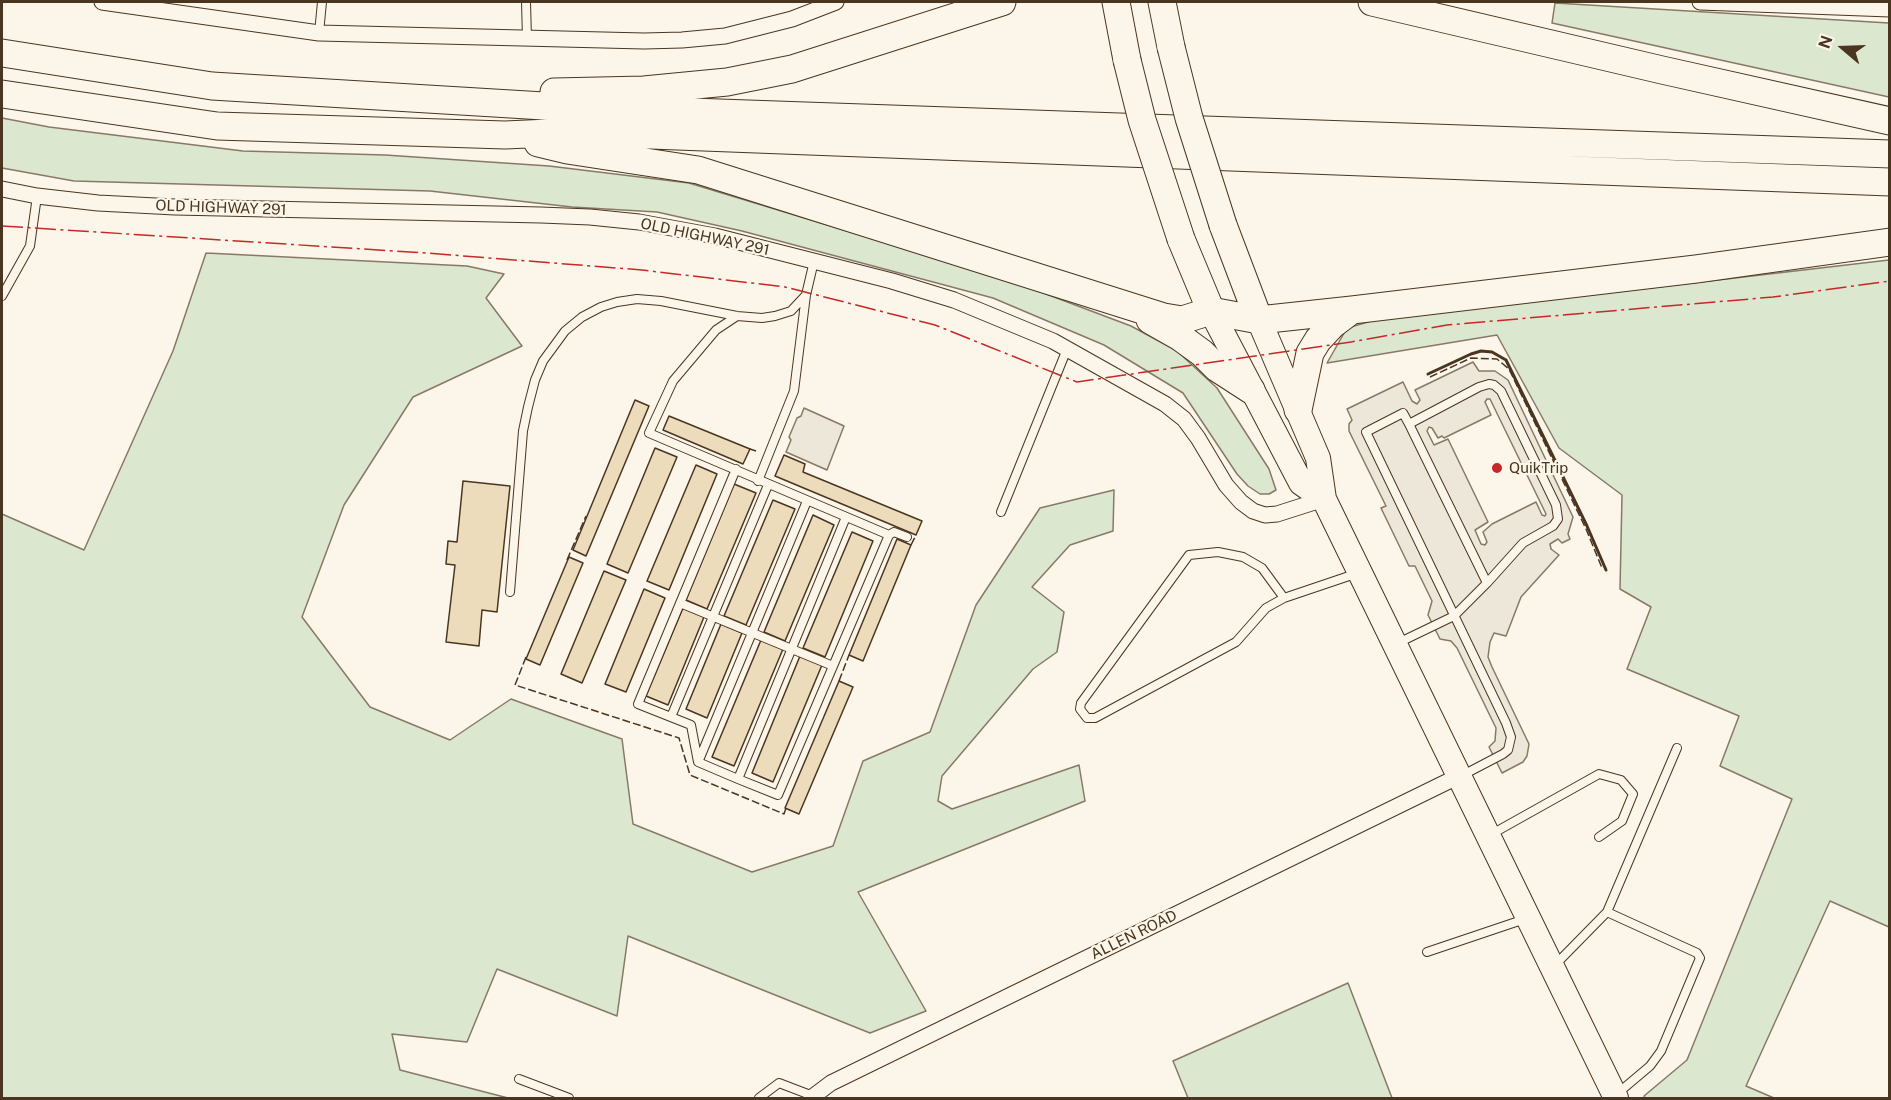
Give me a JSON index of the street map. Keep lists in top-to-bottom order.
{
  "streets": {
    "street": ["OLD HIGHWAY 291", "ALLEN ROAD"]
  },
  "places": ["QuikTrip"],
  "north": "left"
}
